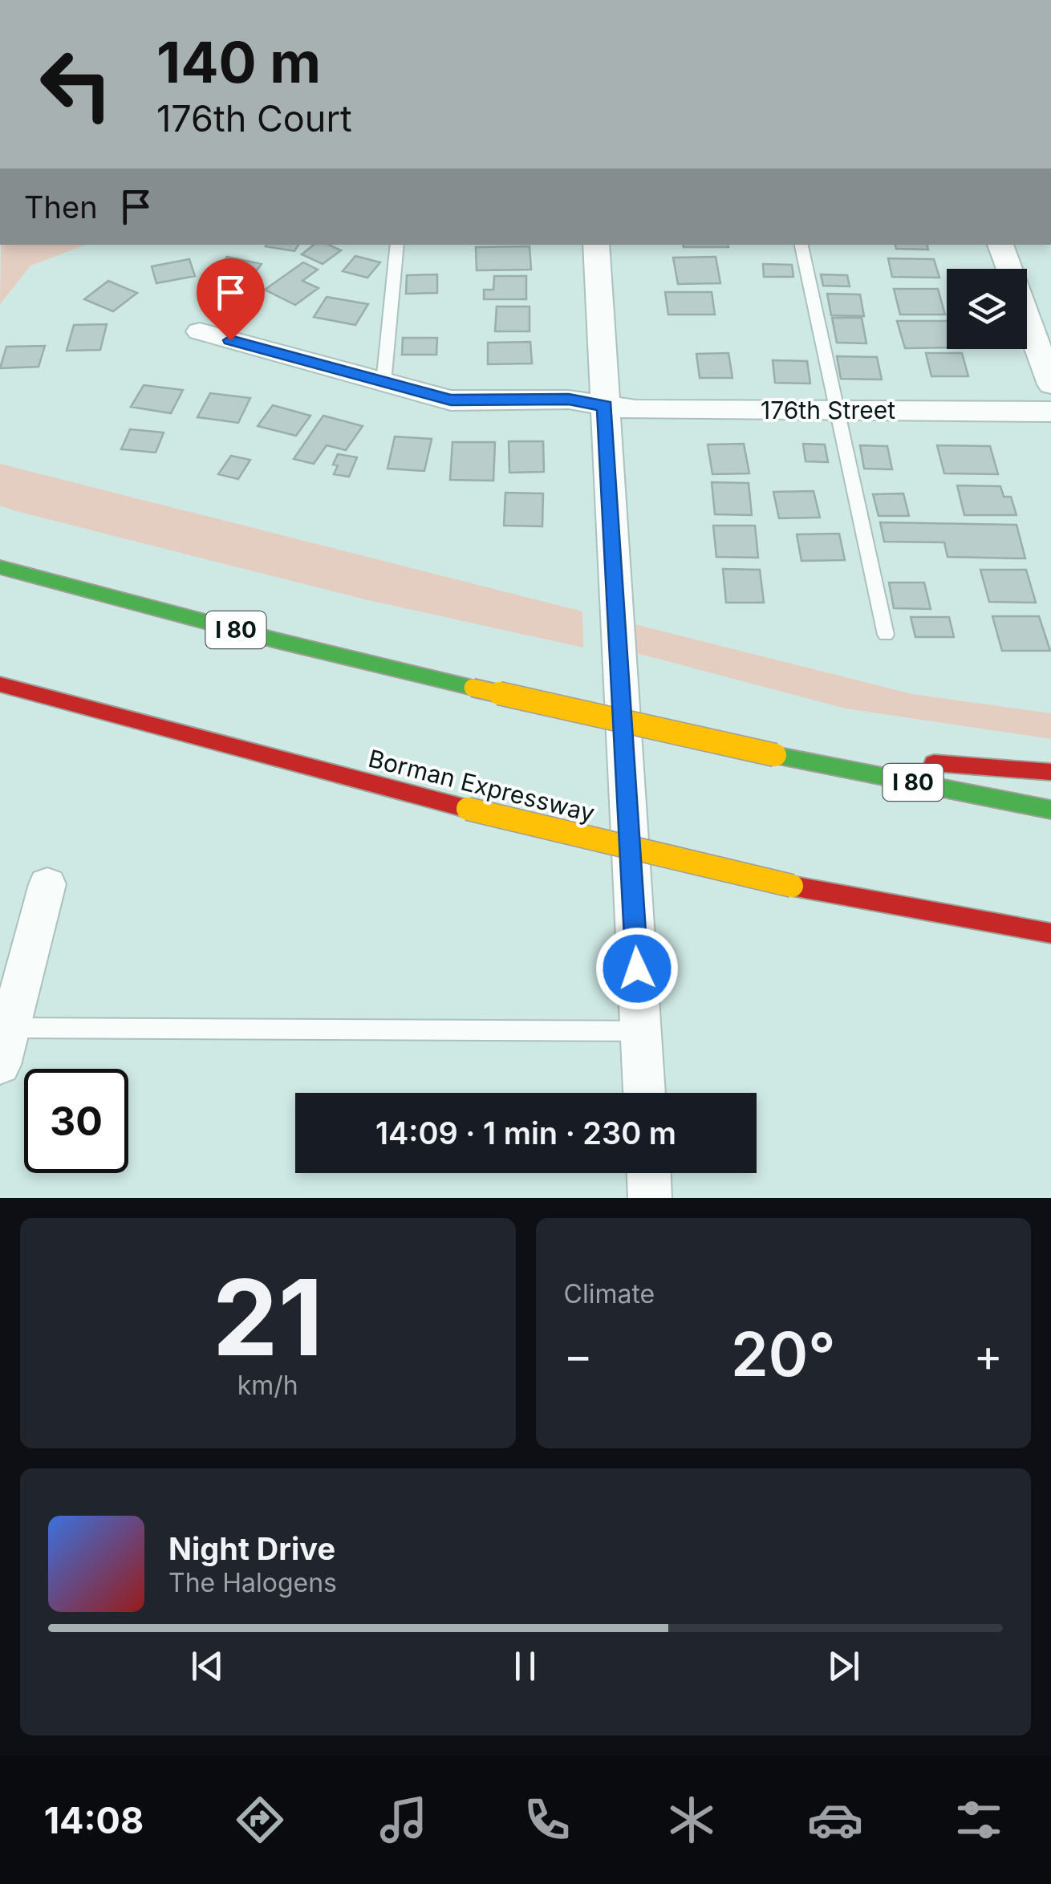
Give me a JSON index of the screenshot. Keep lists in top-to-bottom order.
{
  "streets": {
    "highway": ["I 80", "Borman Expressway"],
    "street": ["176th Street"]
  },
  "page": {
    "turn": ["140 m", "176th Court"],
    "then": "Then",
    "limit": "30",
    "trip": "14:09 · 1 min · 230 m",
    "tile": [
      ["21", "km/h"],
      "Climate"
    ],
    "heat": ["−", "20°", "+"],
    "song": ["Night Drive", "The Halogens"],
    "tabs": "14:08"
  }
}
